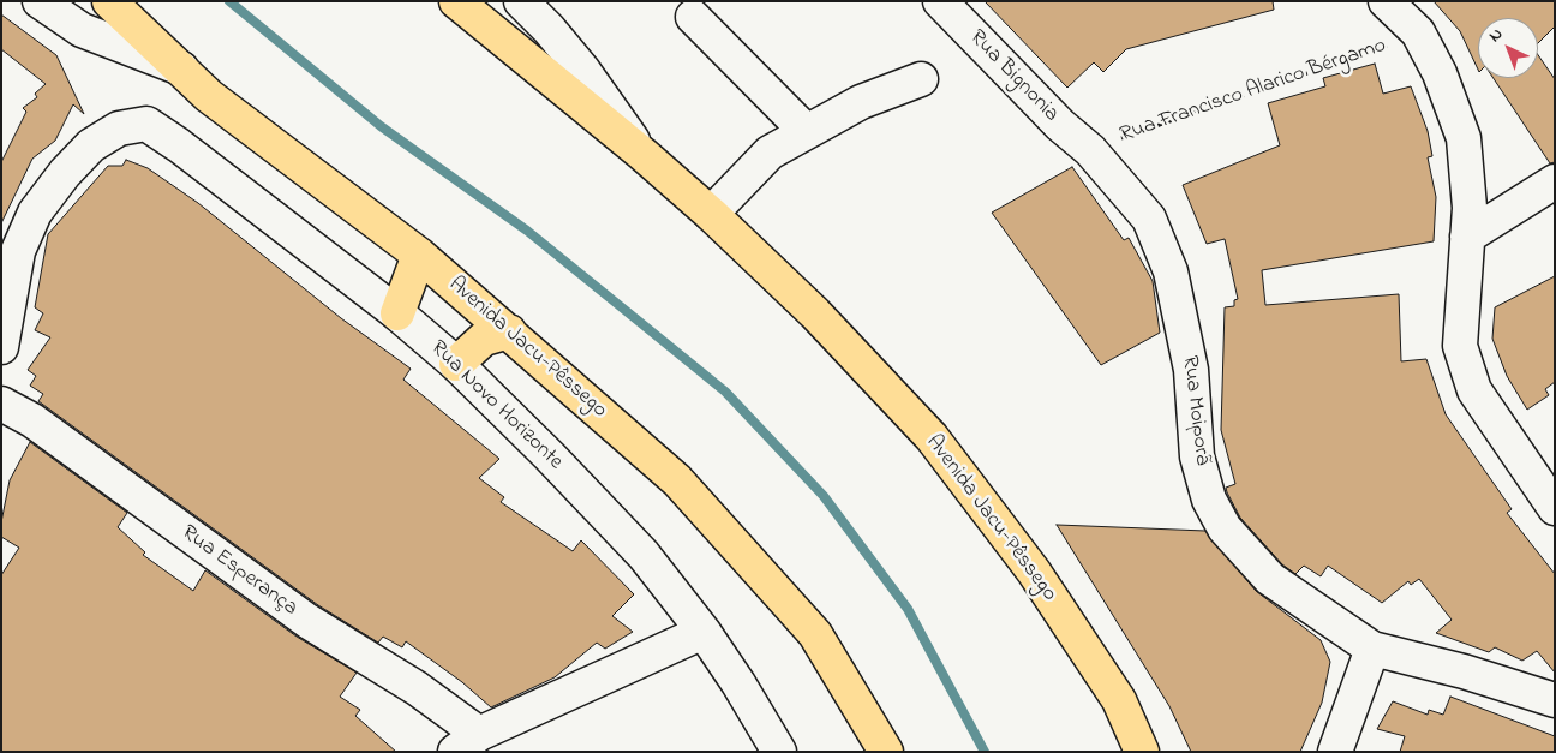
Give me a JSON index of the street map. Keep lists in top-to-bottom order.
{
  "streets": {
    "highway": ["Avenida Jacu-Pêssego"],
    "street": [
      "Rua Bignonia",
      "Rua Francisco Alarico Bérgamo",
      "Rua Novo Horizonte",
      "Rua Moiporã",
      "Rua Esperança"
    ]
  },
  "crossings": [
    ["Rua Bignonia", "Rua Francisco Alarico Bérgamo"],
    ["Rua Bignonia", "Rua Moiporã"],
    ["Rua Francisco Alarico Bérgamo", "Rua Moiporã"]
  ],
  "north": "top left"
}
